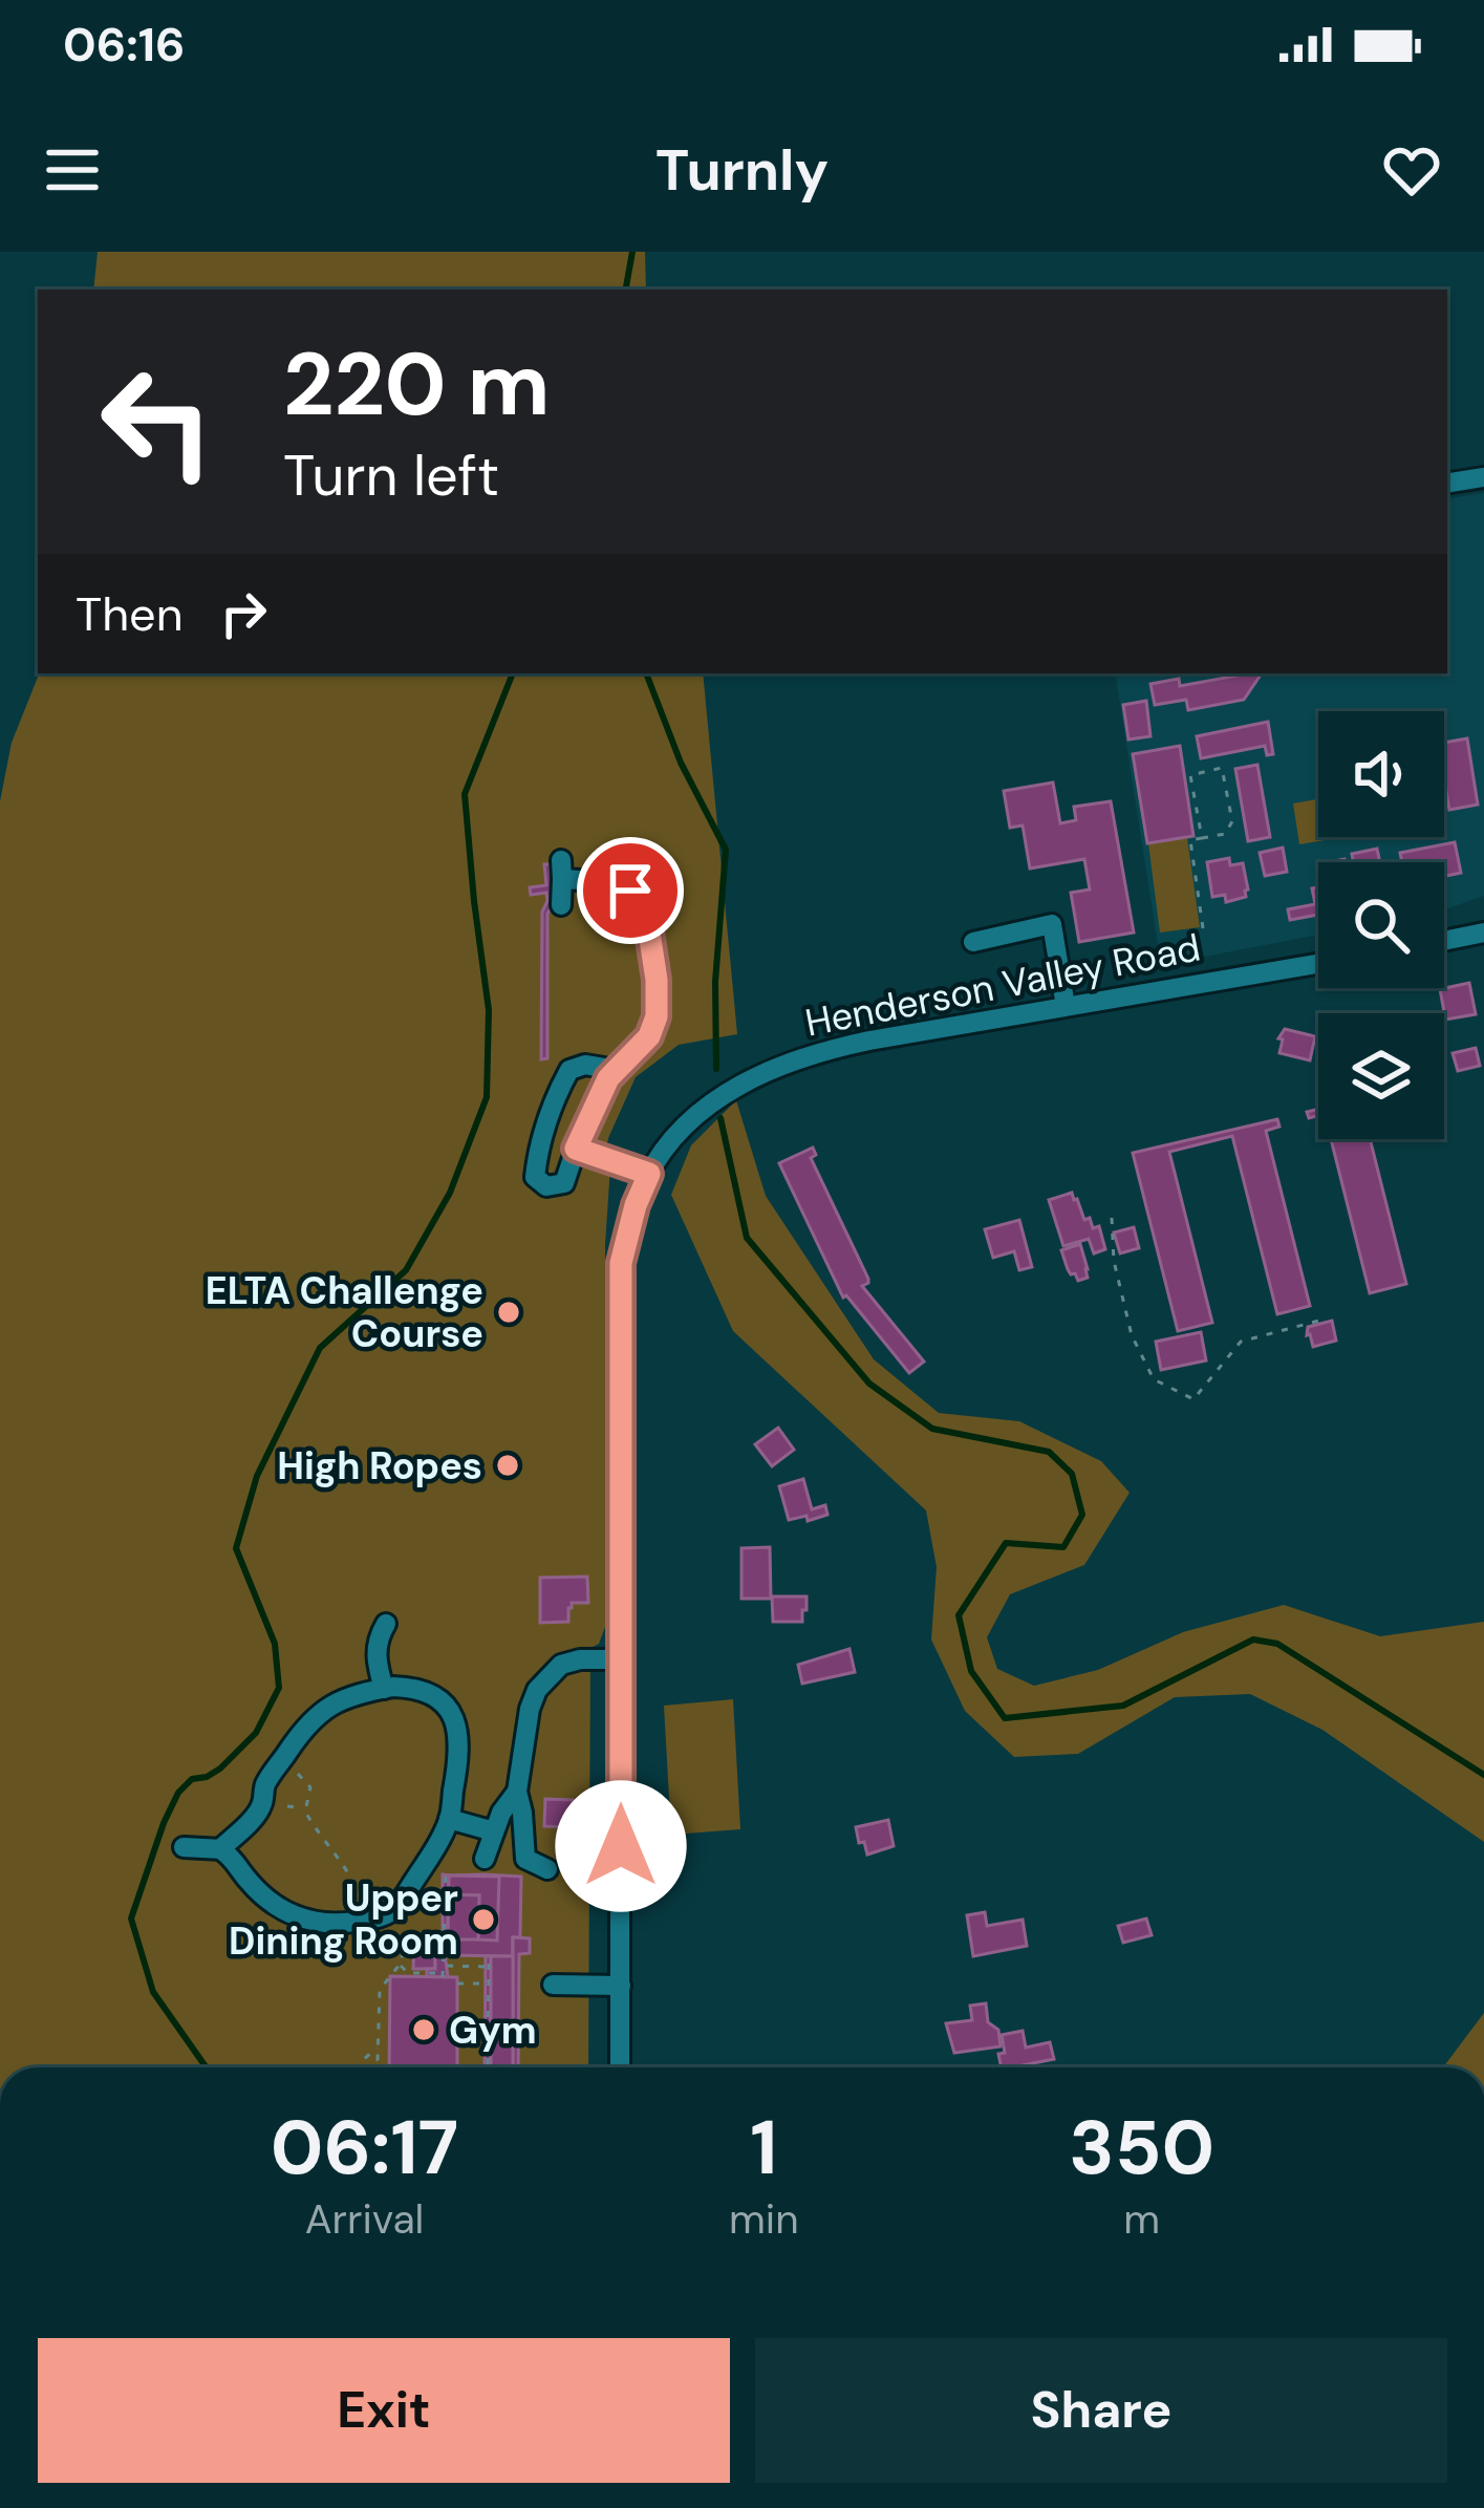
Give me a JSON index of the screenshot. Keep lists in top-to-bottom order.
{
  "streets": {
    "street": ["Henderson Valley Road"]
  },
  "places": [
    "ELTA Challenge Course",
    "High Ropes",
    "Upper Dining Room",
    "Gym"
  ],
  "page": {
    "status": "06:16",
    "header": "Turnly",
    "turn": ["220 m", "Turn left"],
    "then": "Then",
    "eta": [
      "06:17",
      "Arrival",
      "1",
      "min",
      "350",
      "m"
    ],
    "buttons": ["Exit", "Share"]
  }
}
